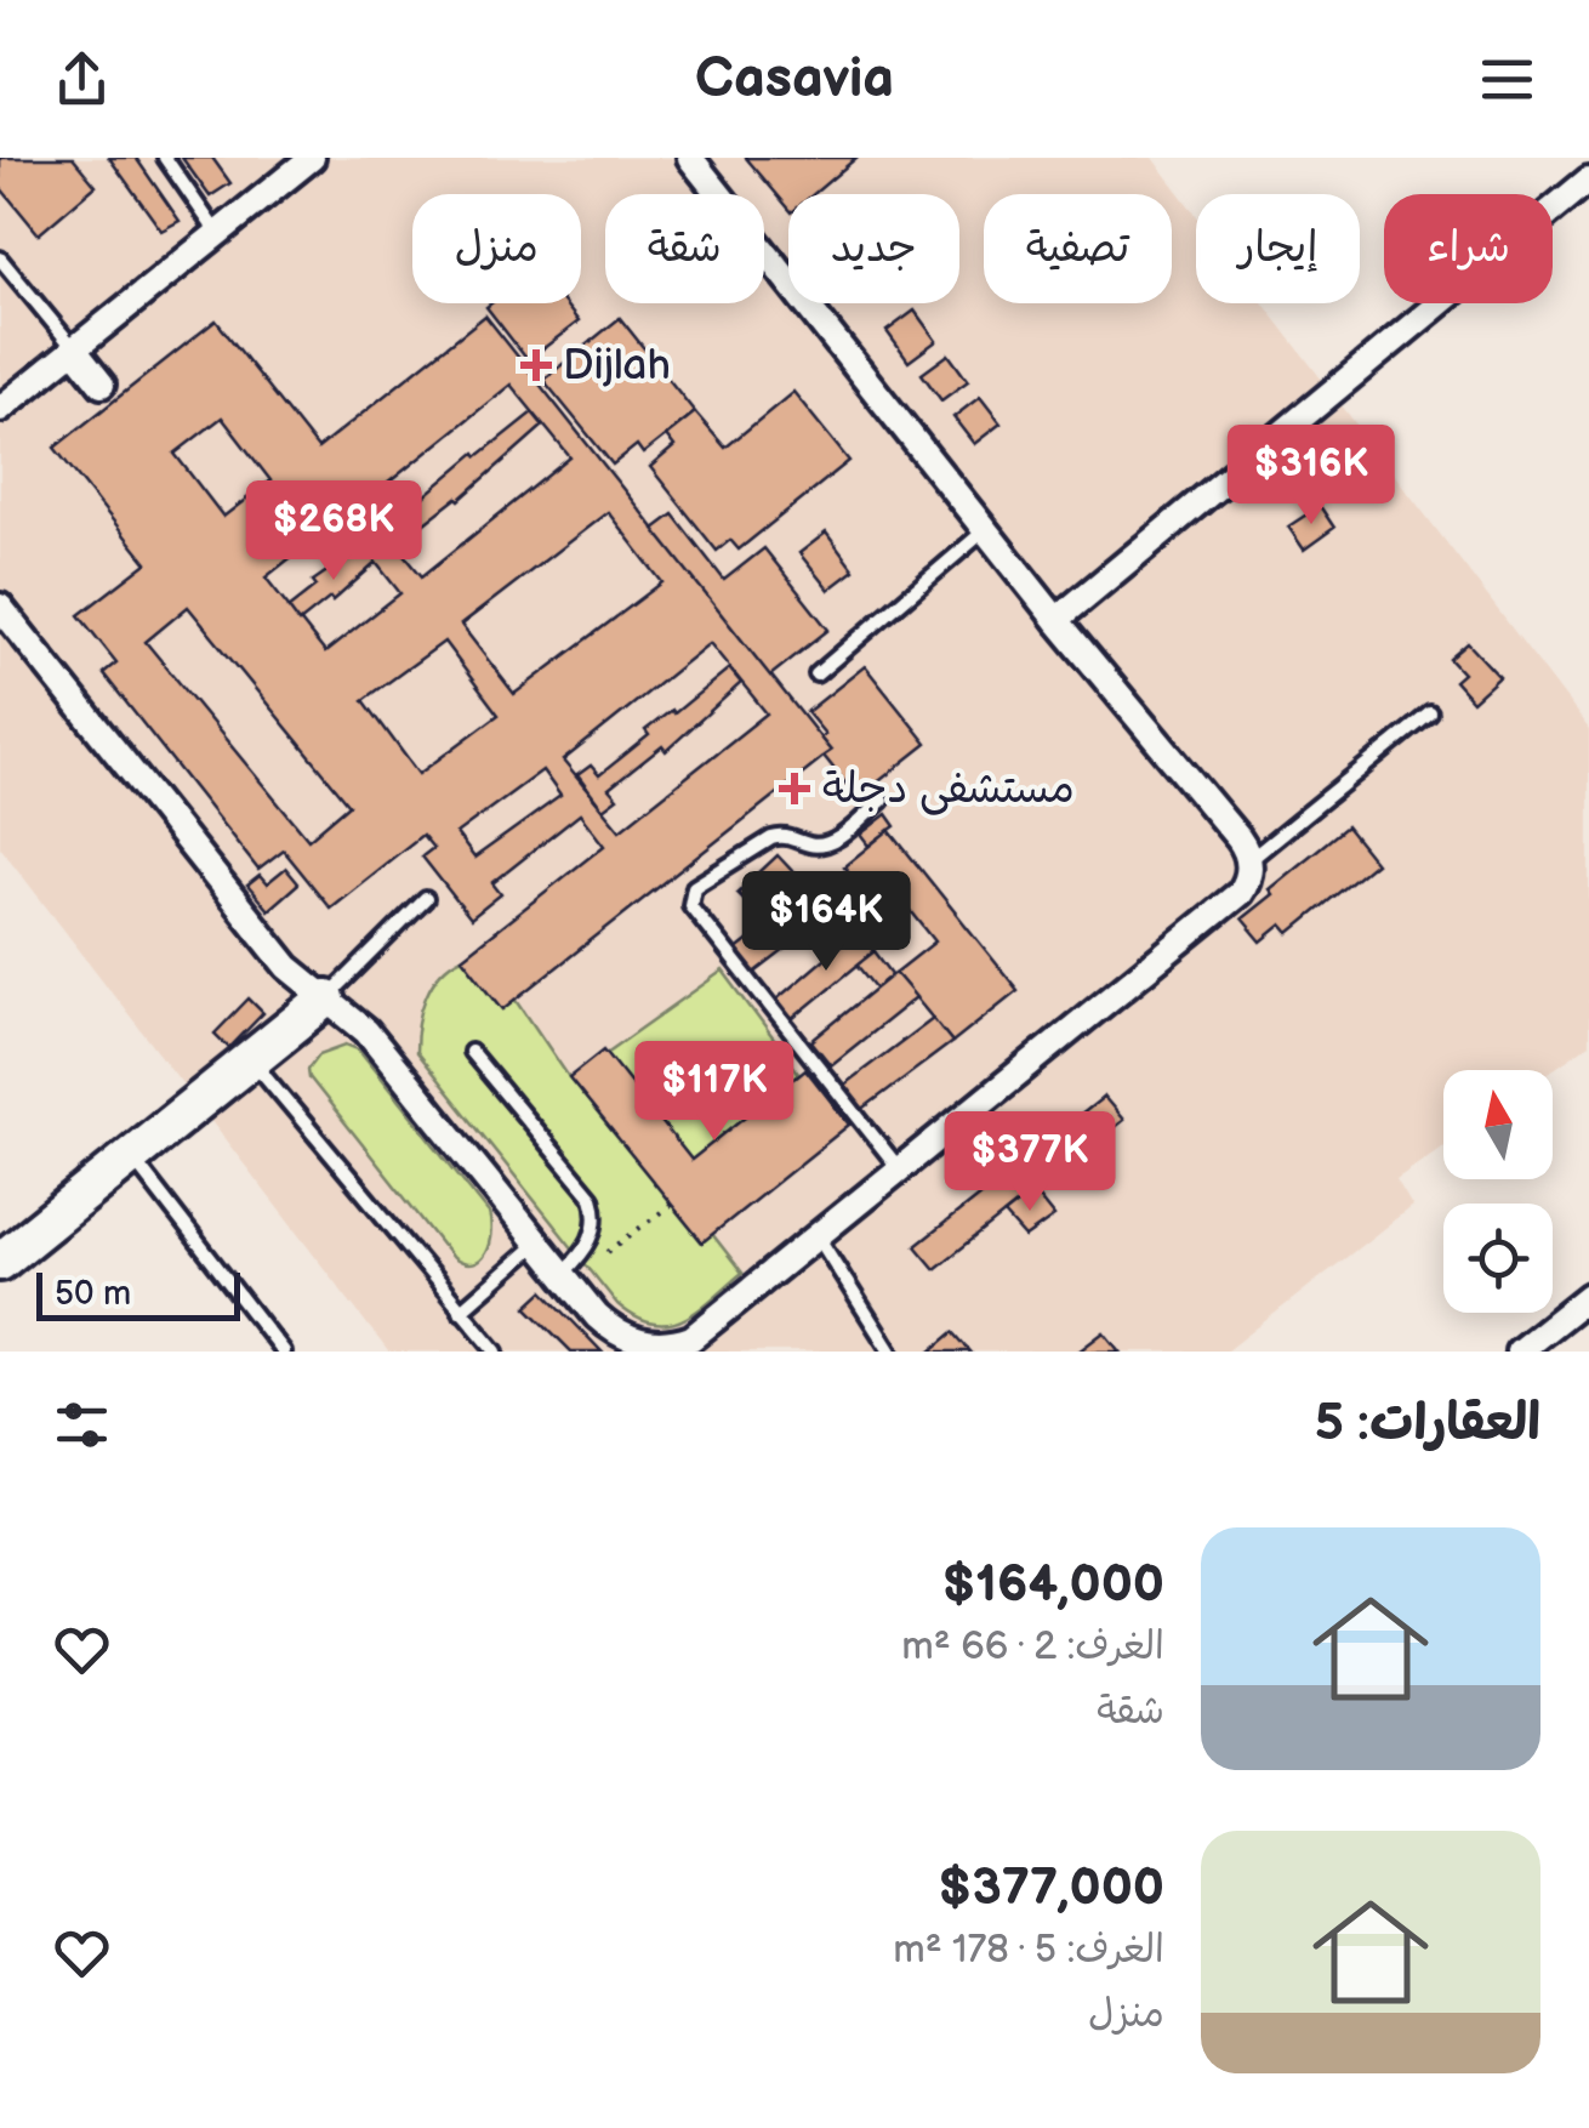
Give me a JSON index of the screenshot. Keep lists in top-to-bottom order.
{
  "places": {
    "health": ["Dijlah", "مستشفى دجلة"]
  },
  "scale_bar": "50 m",
  "north": "top",
  "page": {
    "header": "Casavia",
    "chip": [
      "شراء",
      "إيجار",
      "تصفية",
      "جديد",
      "شقة",
      "منزل"
    ],
    "price": [
      "$316K",
      "$268K",
      "$164K",
      "$117K",
      "$377K"
    ],
    "scale": "50 m",
    "heading": "العقارات: 5",
    "list": [
      {
        "name": "$164,000",
        "note": "الغرف: 2 · 66 m² · شقة"
      },
      {
        "name": "$377,000",
        "note": "الغرف: 5 · 178 m² · منزل"
      }
    ]
  }
}
